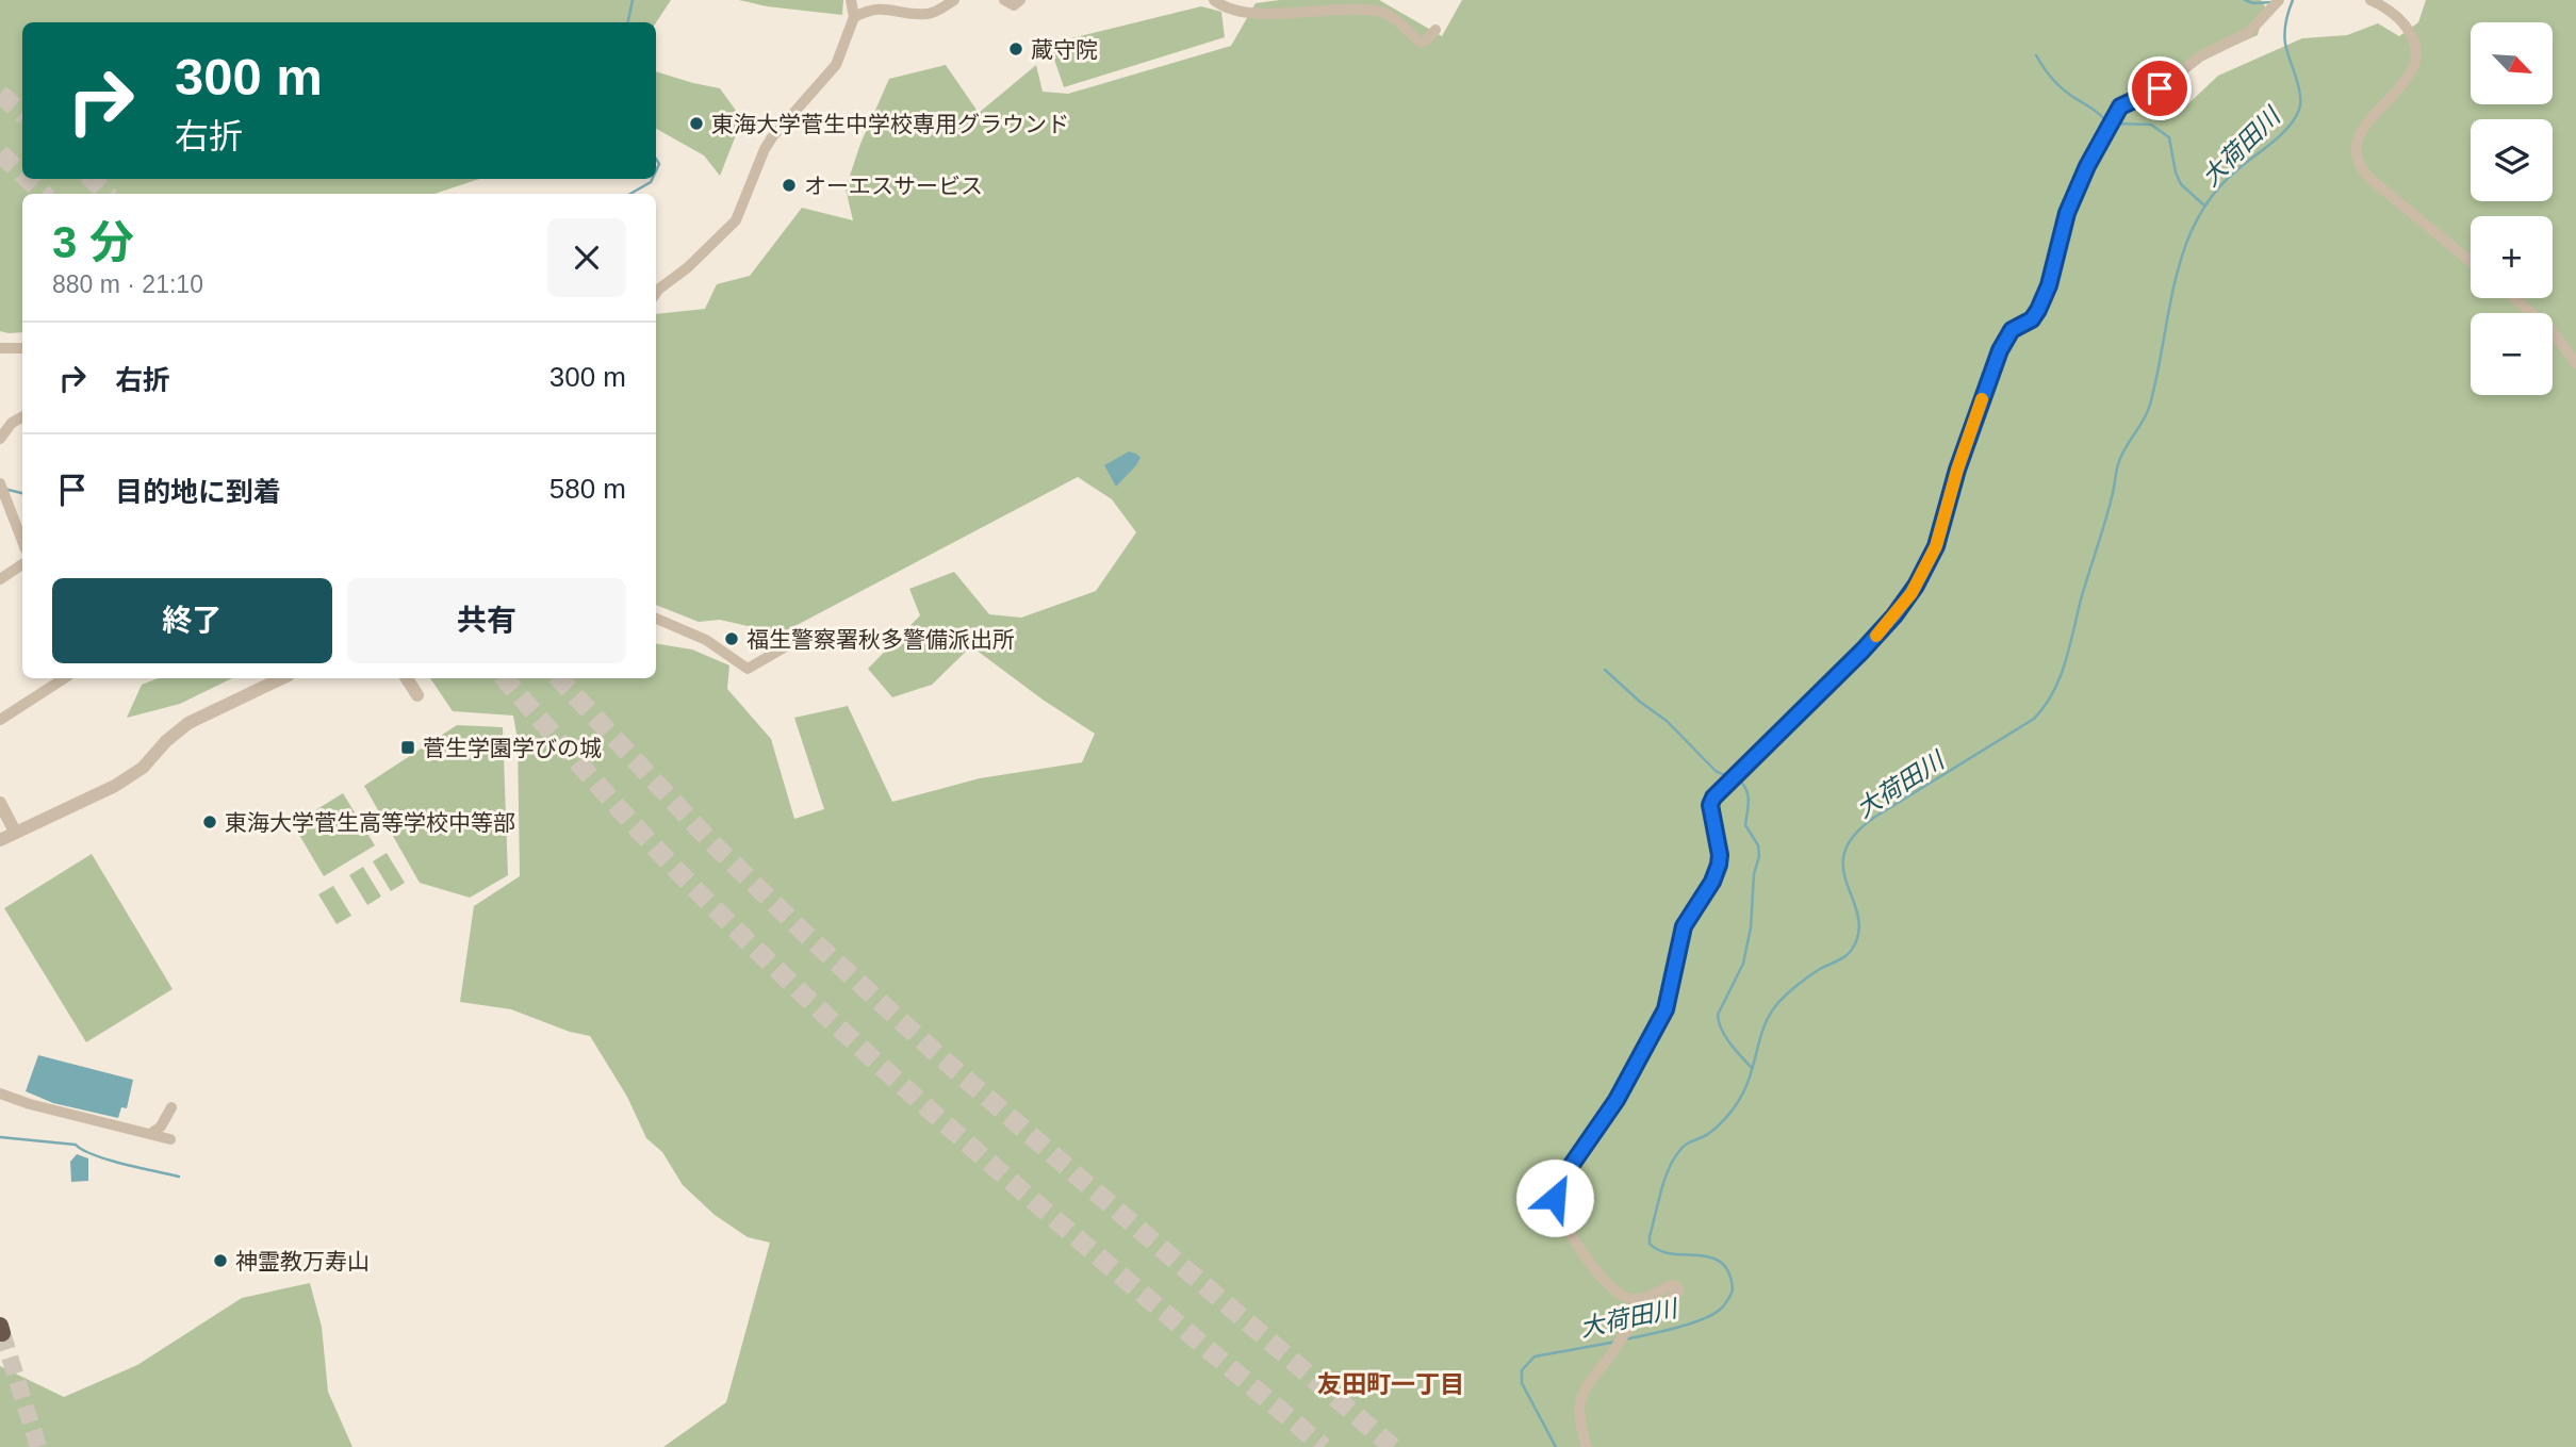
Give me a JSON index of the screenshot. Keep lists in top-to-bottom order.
{
  "districts": ["友田町一丁目"],
  "water": ["大荷田川"],
  "places": {
    "other": [
      "蔵守院",
      "東海大学菅生中学校専用グラウンド",
      "オーエスサービス",
      "福生警察署秋多警備派出所",
      "東海大学菅生高等学校中等部",
      "神霊教万寿山"
    ],
    "transit": ["菅生学園学びの城"]
  },
  "north": "bottom right",
  "page": {
    "map_buttons": ["+", "−"],
    "turn": ["300 m", "右折"],
    "heading": ["3 分", "880 m · 21:10"],
    "list": [
      {
        "name": "右折",
        "value": "300 m"
      },
      {
        "name": "目的地に到着",
        "value": "580 m"
      }
    ],
    "buttons": ["終了", "共有"]
  }
}
